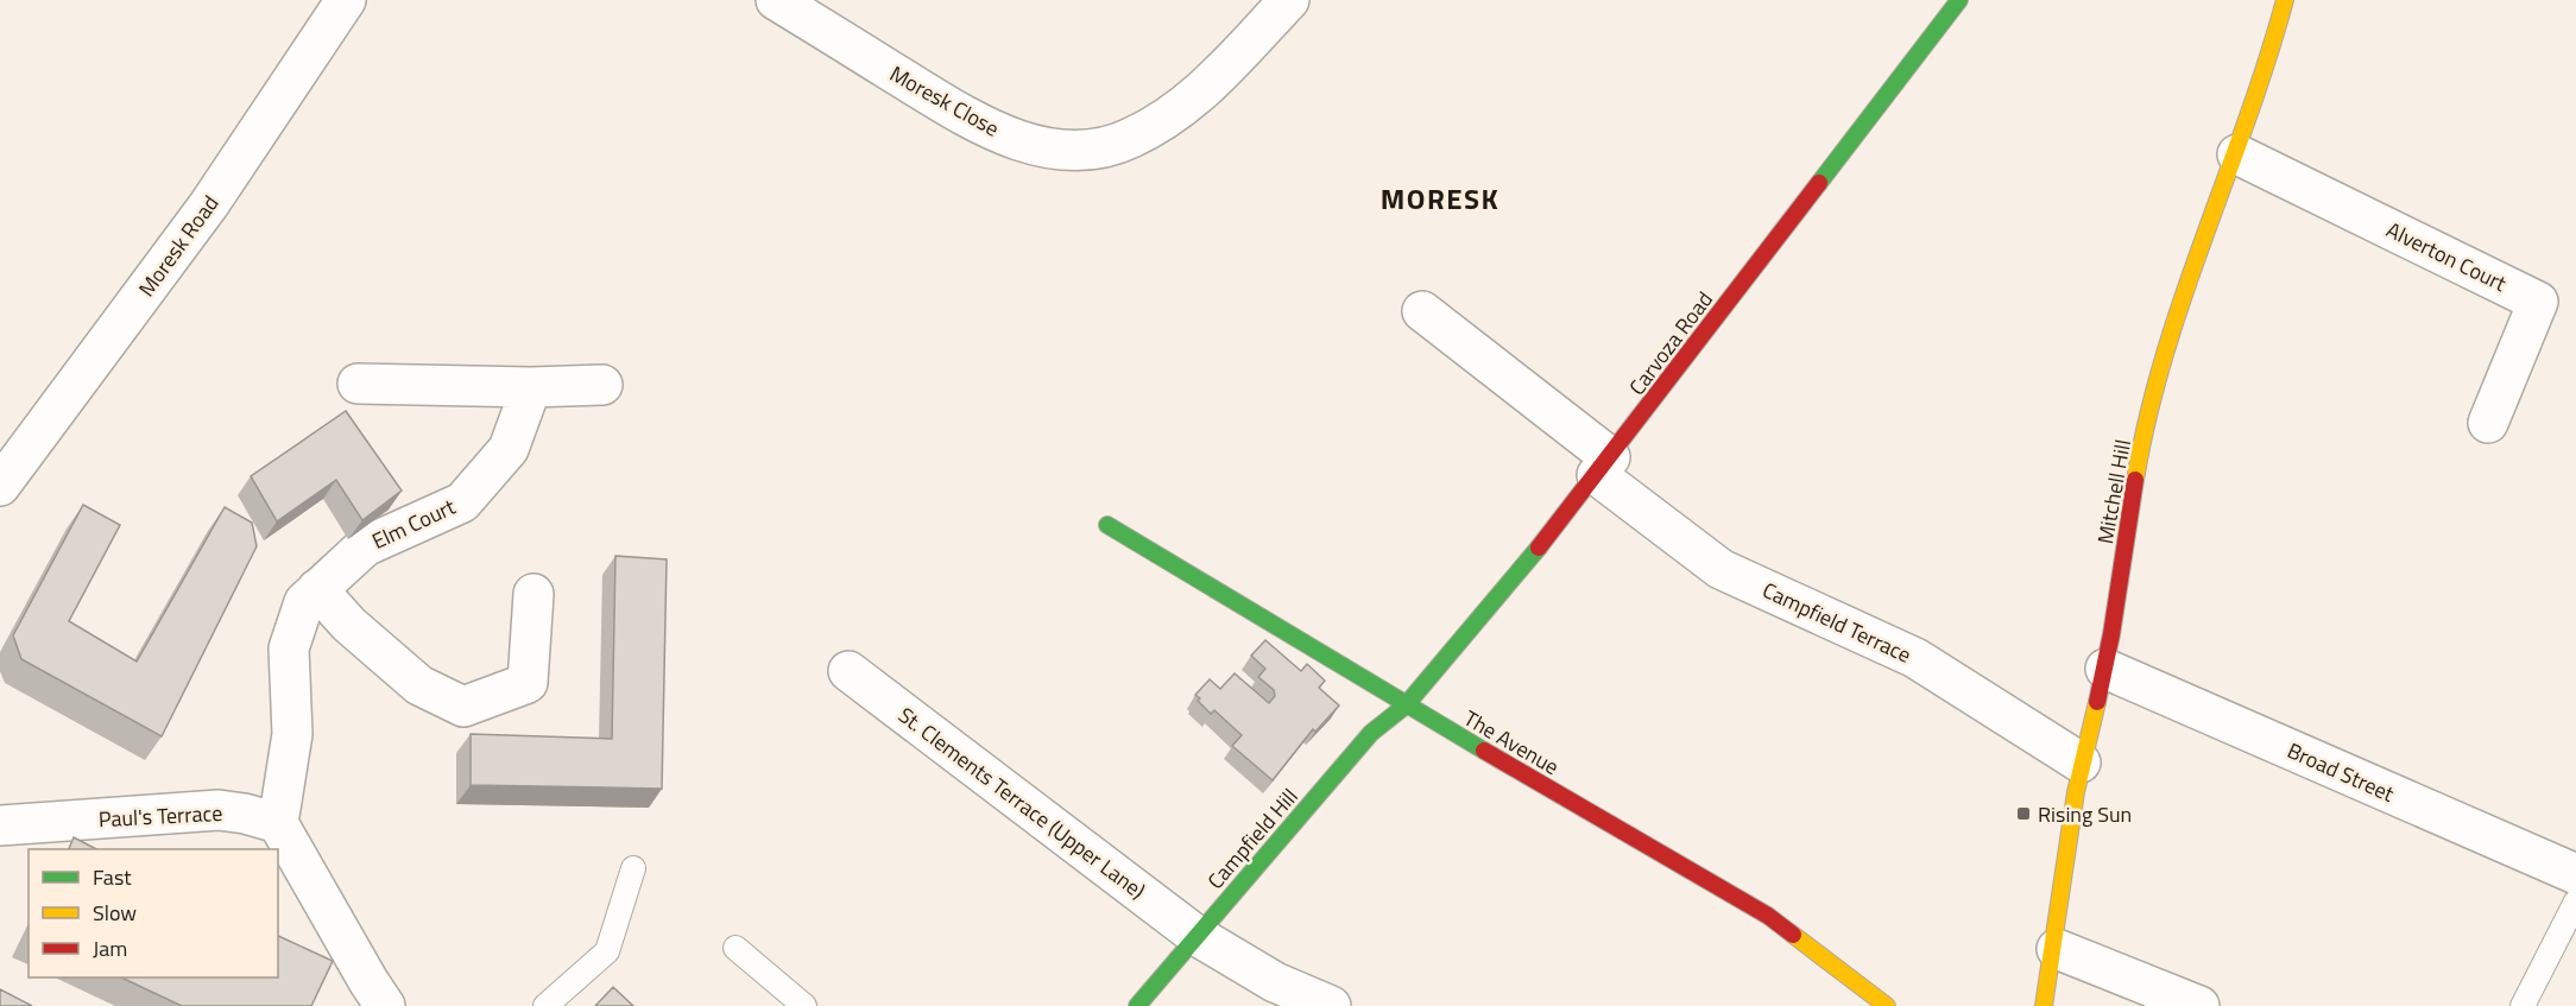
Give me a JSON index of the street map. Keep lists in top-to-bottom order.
{
  "streets": {
    "street": [
      "Moresk Close",
      "Moresk Road",
      "Alverton Court",
      "Carvoza Road",
      "Mitchell Hill",
      "Elm Court",
      "Campfield Terrace",
      "The Avenue",
      "Broad Street",
      "St. Clements Terrace (Upper Lane)",
      "Paul's Terrace",
      "Campfield Hill"
    ]
  },
  "crossings": [
    ["Alverton Court", "Mitchell Hill"],
    ["Carvoza Road", "Campfield Terrace"],
    ["Carvoza Road", "The Avenue"],
    ["Carvoza Road", "Campfield Hill"],
    ["Mitchell Hill", "Campfield Terrace"],
    ["Mitchell Hill", "Broad Street"],
    ["Elm Court", "Paul's Terrace"],
    ["The Avenue", "Campfield Hill"],
    ["St. Clements Terrace (Upper Lane)", "Campfield Hill"]
  ],
  "districts": ["MORESK"],
  "places": {
    "transit": ["Rising Sun"]
  },
  "legend": ["Fast", "Slow", "Jam"]
}
